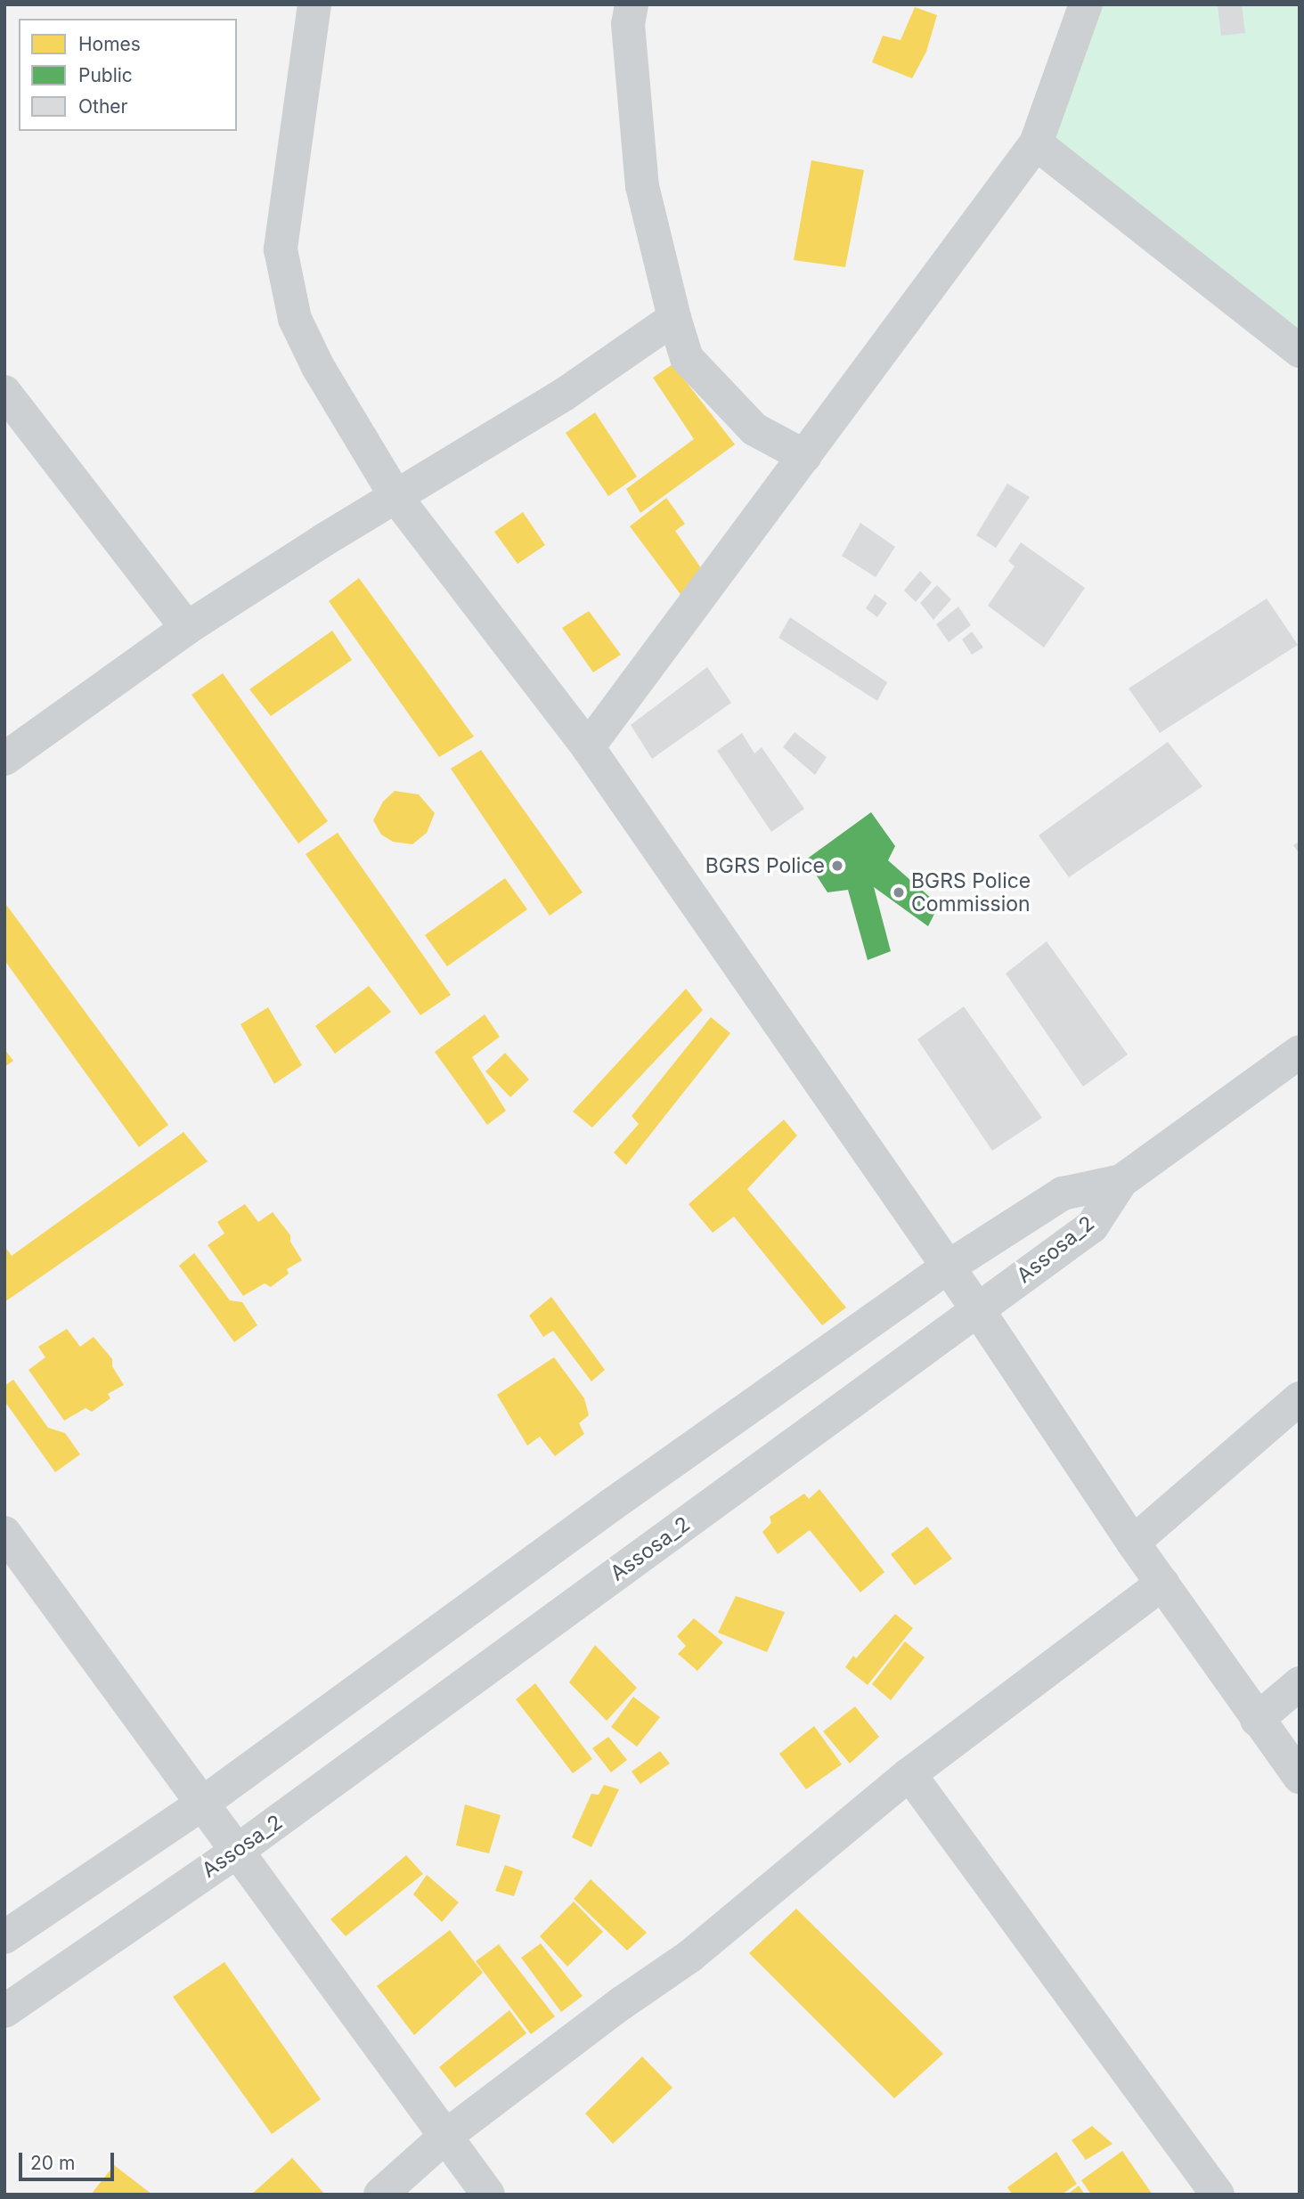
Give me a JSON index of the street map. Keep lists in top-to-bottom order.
{
  "streets": {
    "street": ["Assosa_2"]
  },
  "places": ["BGRS Police", "BGRS Police Commission"],
  "legend": ["Homes", "Public", "Other"],
  "scale_bar": "20 m"
}
